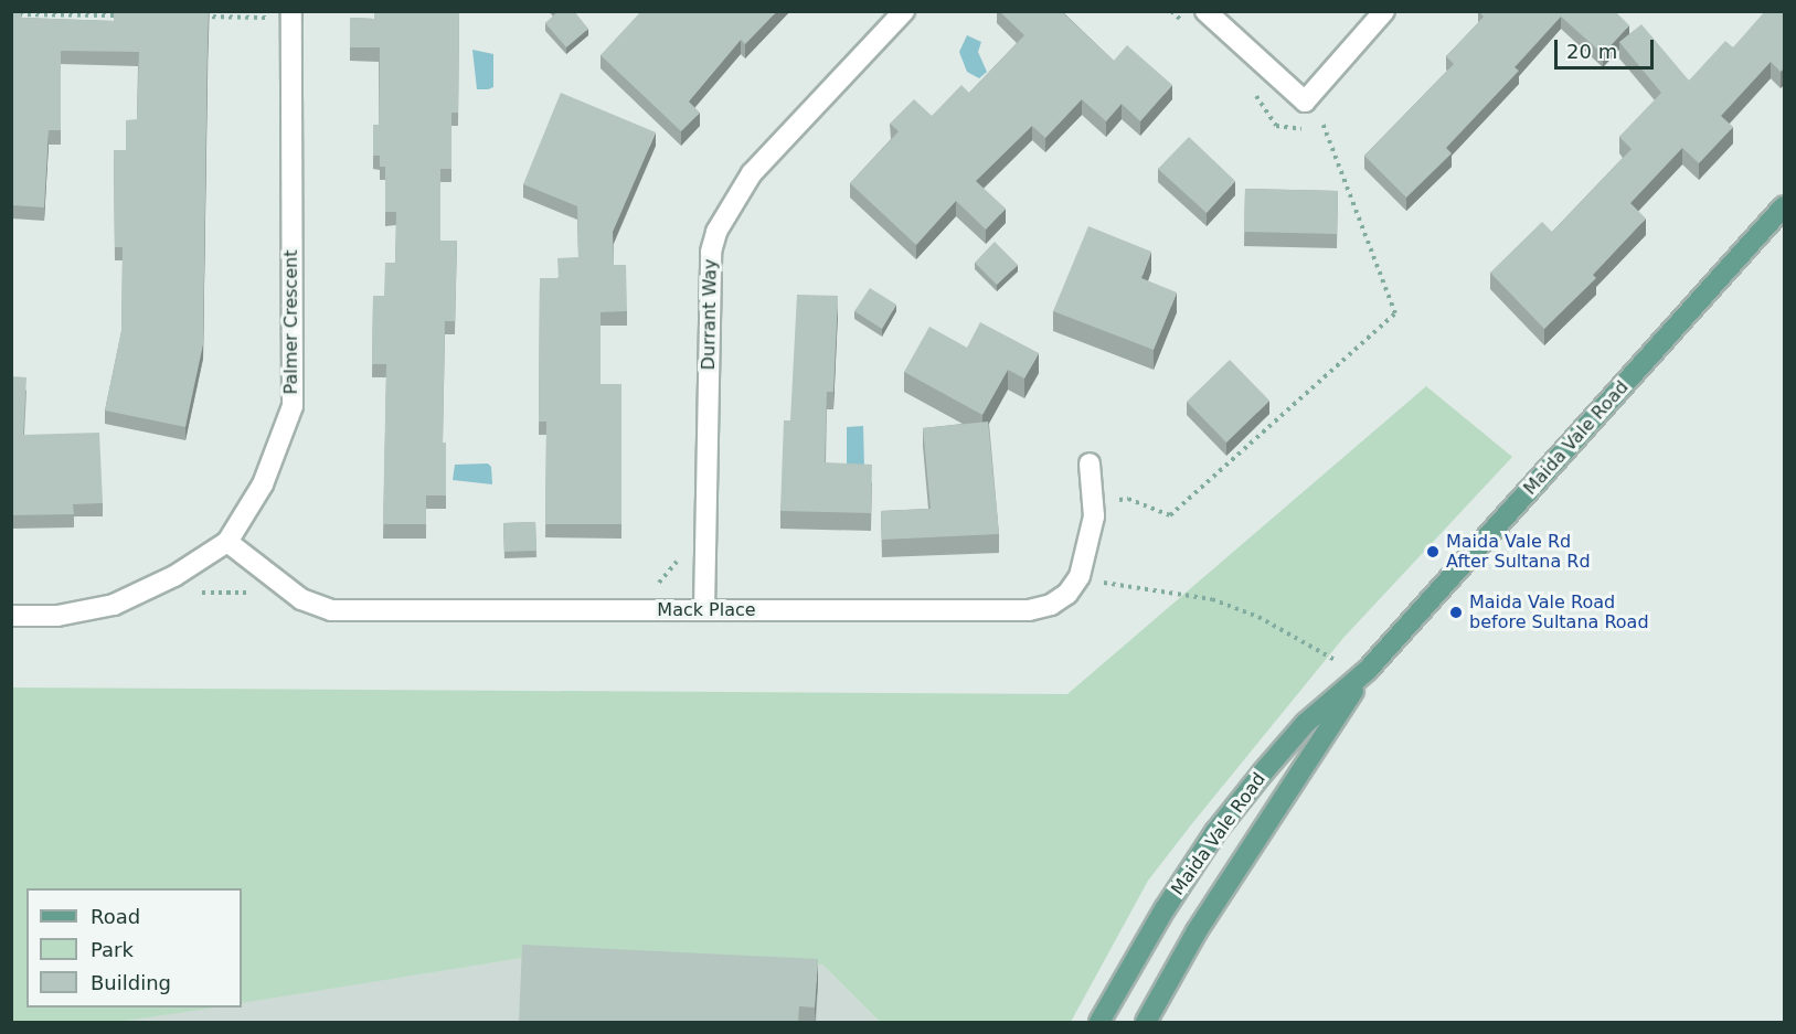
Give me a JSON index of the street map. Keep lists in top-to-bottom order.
{
  "streets": {
    "main road": ["Maida Vale Road"],
    "street": ["Durrant Way", "Palmer Crescent", "Mack Place"]
  },
  "crossings": [
    ["Durrant Way", "Mack Place"],
    ["Palmer Crescent", "Mack Place"]
  ],
  "places": ["Maida Vale Rd After Sultana Rd", "Maida Vale Road before Sultana Road"],
  "legend": ["Road", "Park", "Building"],
  "scale_bar": "20 m"
}
